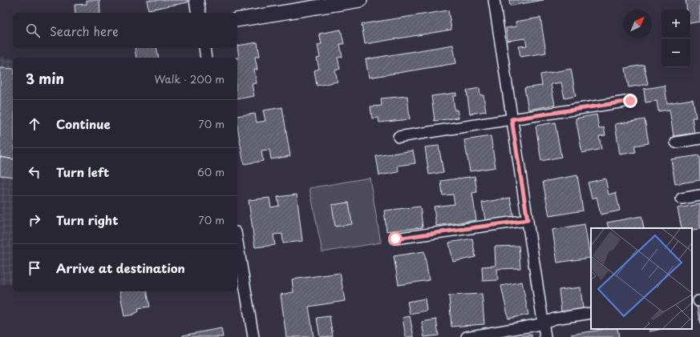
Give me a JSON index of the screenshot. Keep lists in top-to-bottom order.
{
  "north": "top right",
  "page": {
    "map_buttons": ["+", "−"],
    "search": "Search here",
    "heading": ["3 min", "Walk · 200 m"],
    "list": [
      ["Continue", "70 m"],
      ["Turn left", "60 m"],
      ["Turn right", "70 m"],
      "Arrive at destination"
    ]
  }
}
